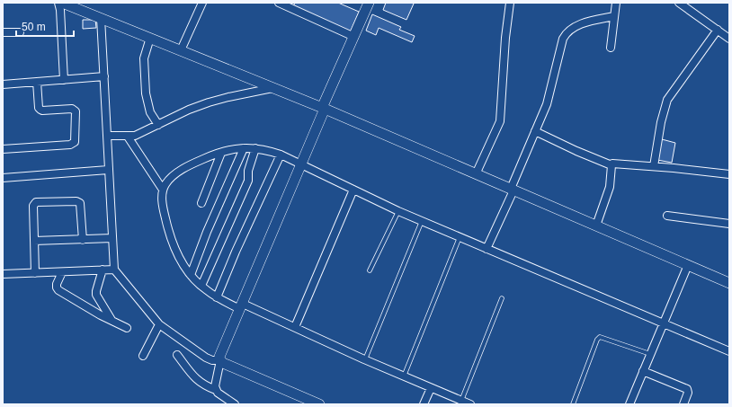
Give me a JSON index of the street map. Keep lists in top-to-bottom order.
{
  "scale_bar": "50 m"
}
